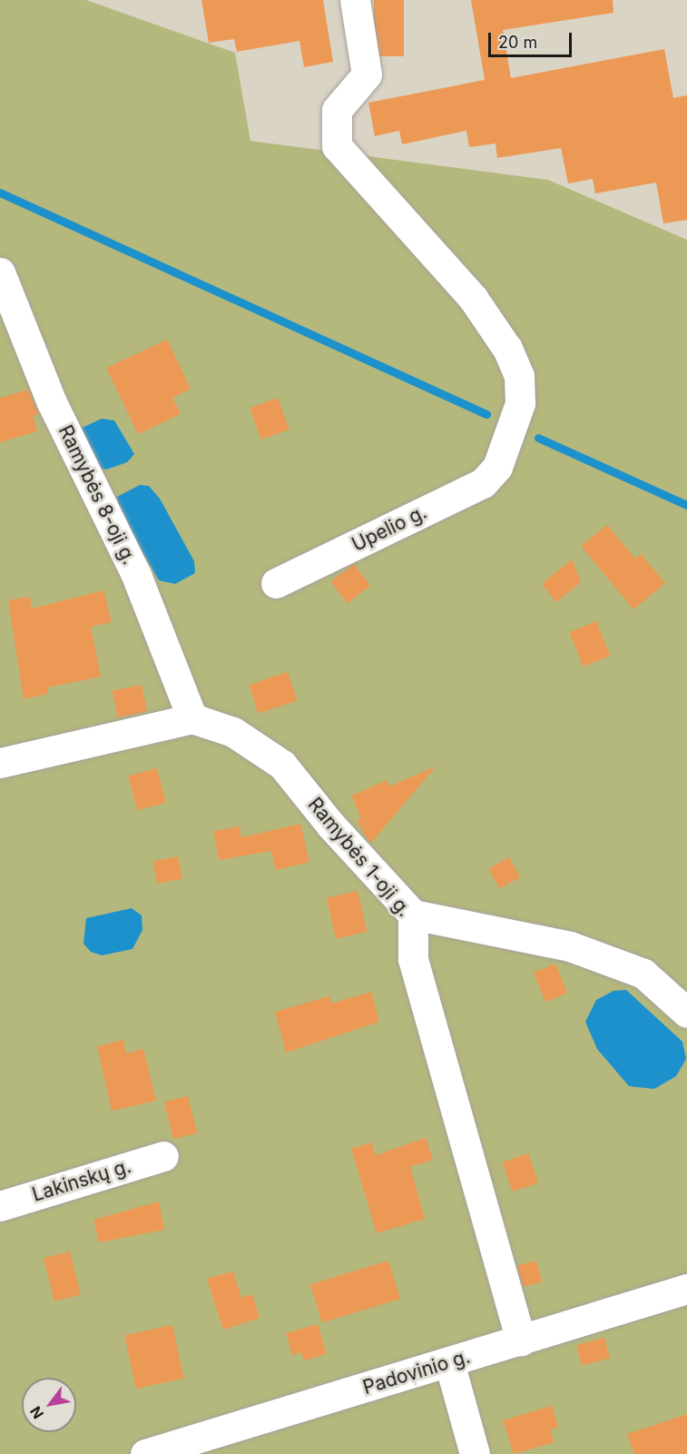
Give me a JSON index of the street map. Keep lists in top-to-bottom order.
{
  "streets": {
    "street": [
      "Ramybės 8-oji g.",
      "Upelio g.",
      "Ramybės 1-oji g.",
      "Lakinskų g.",
      "Padovinio g."
    ]
  },
  "crossings": [
    ["Ramybės 8-oji g.", "Ramybės 1-oji g."],
    ["Ramybės 1-oji g.", "Padovinio g."]
  ],
  "scale_bar": "20 m",
  "north": "bottom left"
}
